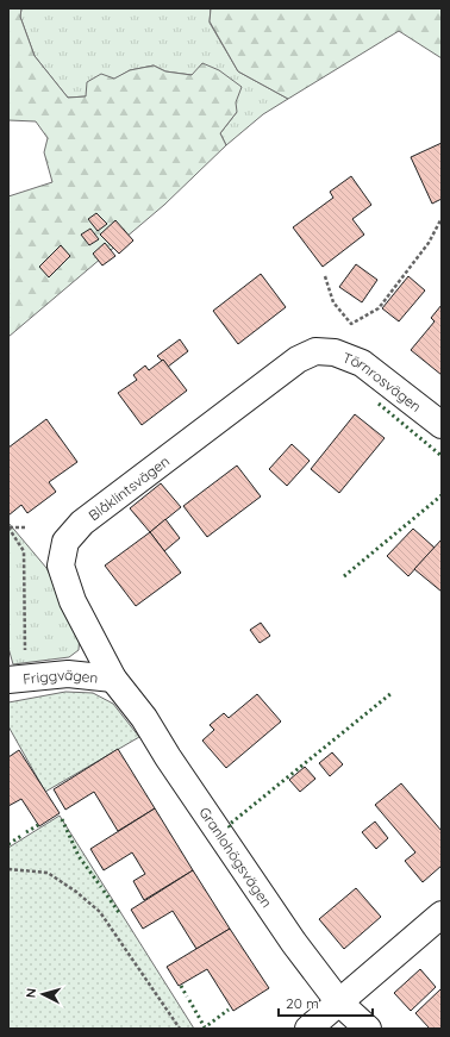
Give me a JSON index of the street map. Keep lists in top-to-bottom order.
{
  "streets": {
    "street": [
      "Törnrosvägen",
      "Blåklintsvägen",
      "Friggvägen",
      "Granlohögsvägen"
    ]
  },
  "crossings": [
    ["Törnrosvägen", "Blåklintsvägen"],
    ["Blåklintsvägen", "Friggvägen"],
    ["Blåklintsvägen", "Granlohögsvägen"],
    ["Friggvägen", "Granlohögsvägen"]
  ],
  "scale_bar": "20 m",
  "north": "left"
}
